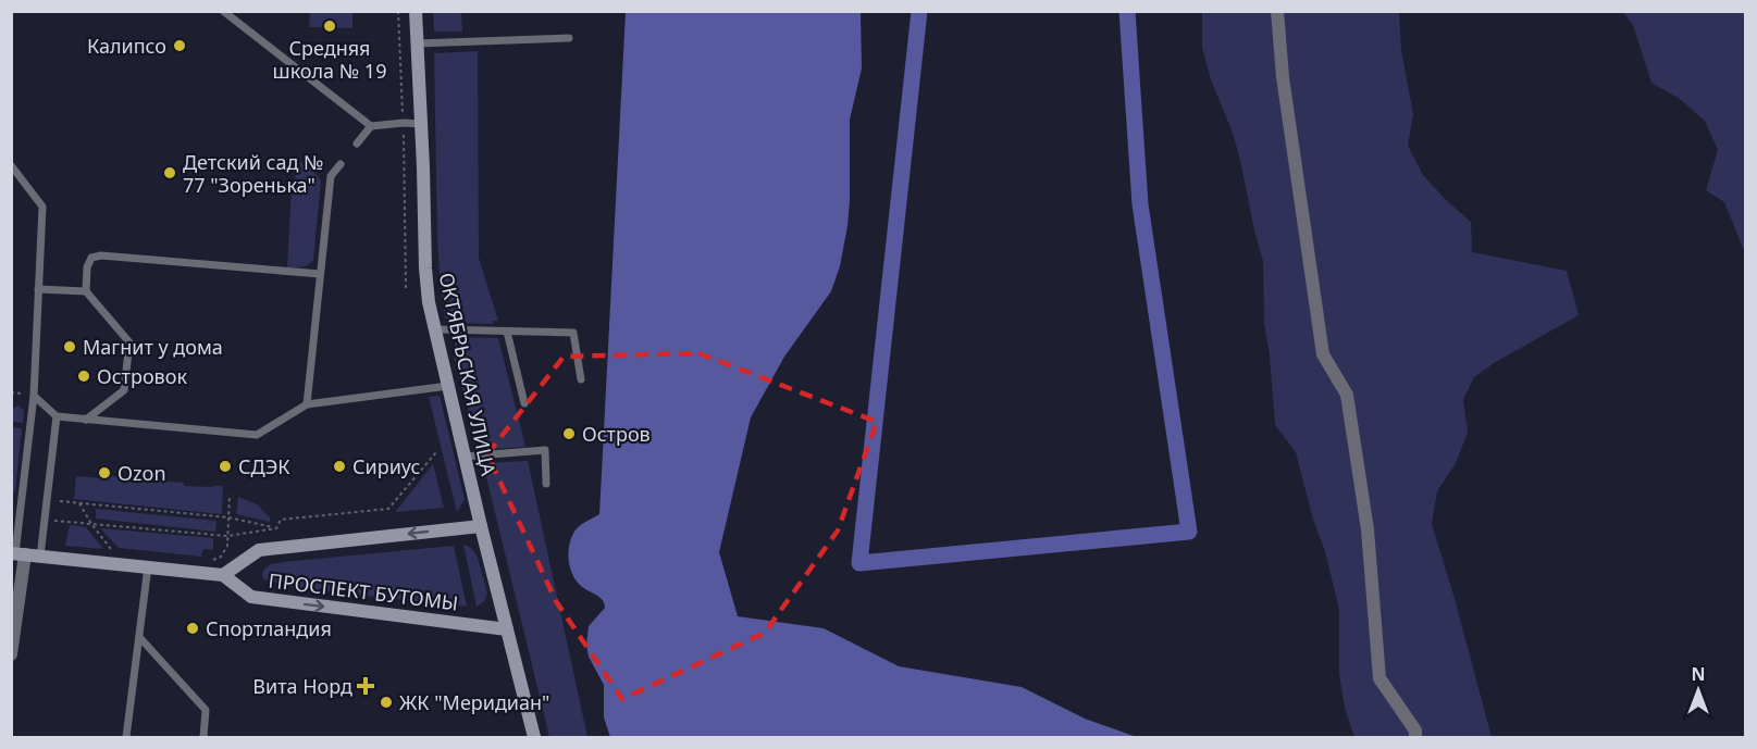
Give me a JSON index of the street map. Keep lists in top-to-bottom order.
{
  "streets": {
    "street": ["ОКТЯБРЬСКАЯ УЛИЦА", "ПРОСПЕКТ БУТОМЫ"]
  },
  "crossings": [
    ["ОКТЯБРЬСКАЯ УЛИЦА", "ПРОСПЕКТ БУТОМЫ"]
  ],
  "places": {
    "other": [
      "Средняя школа № 19",
      "Калипсо",
      "Детский сад № 77 \"Зоренька\"",
      "Магнит у дома",
      "Островок",
      "Остров",
      "СДЭК",
      "Сириус",
      "Ozon",
      "Спортландия",
      "ЖК \"Меридиан\""
    ],
    "health": ["Вита Норд"]
  },
  "north": "top"
}
